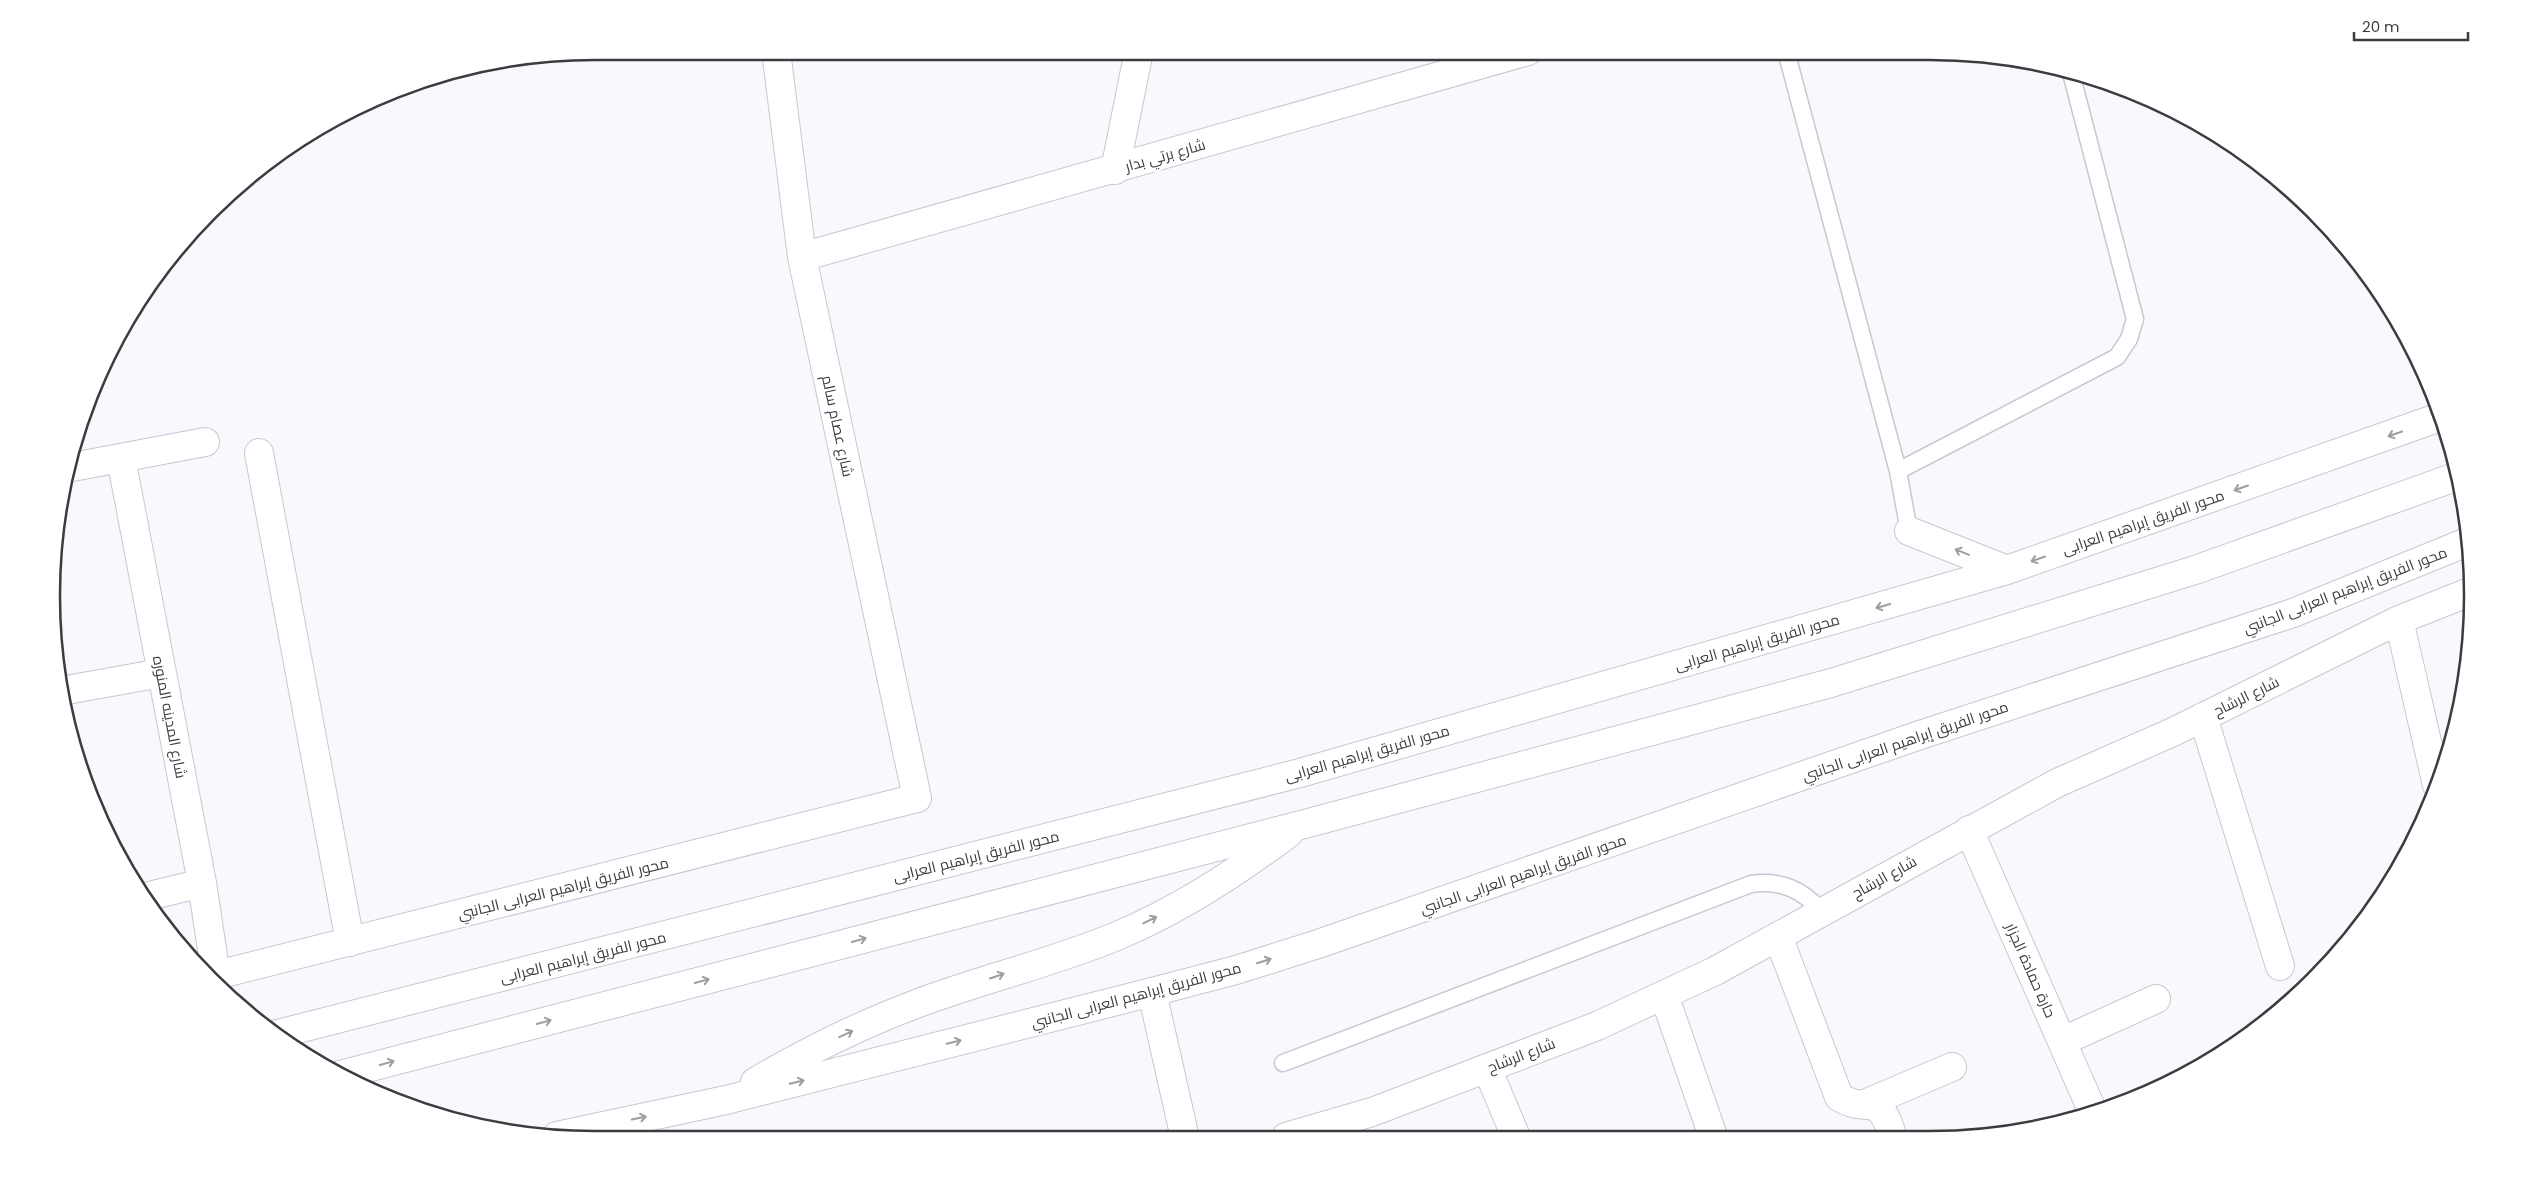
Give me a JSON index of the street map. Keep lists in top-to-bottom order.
{
  "streets": {
    "street": [
      "شارع برتي بدار",
      "شارع عصام سالم",
      "محور الفريق إبراهيم العرابى",
      "محور الفريق إبراهيم العرابى الجانبي",
      "شارع الرشاح",
      "شارع المدينه المنوره",
      "حارة حمادة الجزار"
    ]
  },
  "crossings": [
    ["شارع برتي بدار", "شارع عصام سالم"],
    ["شارع عصام سالم", "محور الفريق إبراهيم العرابى الجانبي"],
    ["شارع الرشاح", "حارة حمادة الجزار"]
  ],
  "scale_bar": "20 m"
}
